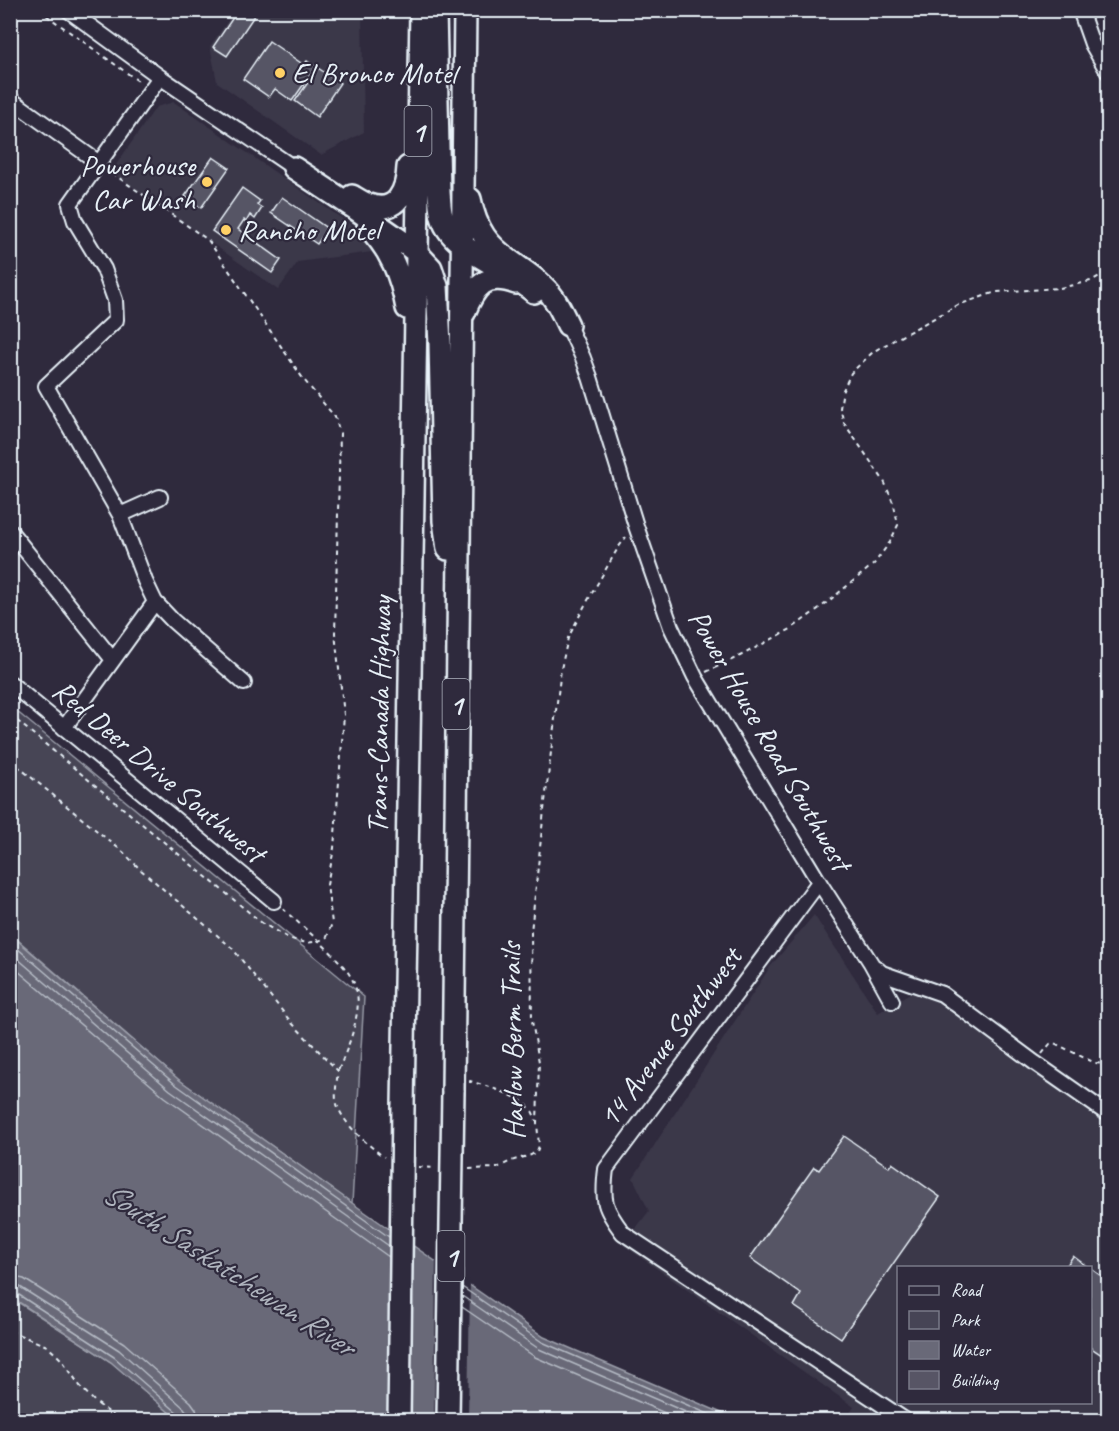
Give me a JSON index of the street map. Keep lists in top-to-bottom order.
{
  "streets": {
    "highway": ["1", "Trans-Canada Highway"],
    "street": ["Power House Road Southwest", "Red Deer Drive Southwest", "14 Avenue Southwest"],
    "path": ["Harlow Berm Trails"]
  },
  "crossings": [
    ["Power House Road Southwest", "14 Avenue Southwest"],
    ["Power House Road Southwest", "Harlow Berm Trails"]
  ],
  "water": ["South Saskatchewan River"],
  "places": ["El Bronco Motel", "Powerhouse Car Wash", "Rancho Motel"],
  "legend": [
    "Road",
    "Park",
    "Water",
    "Building"
  ]
}
